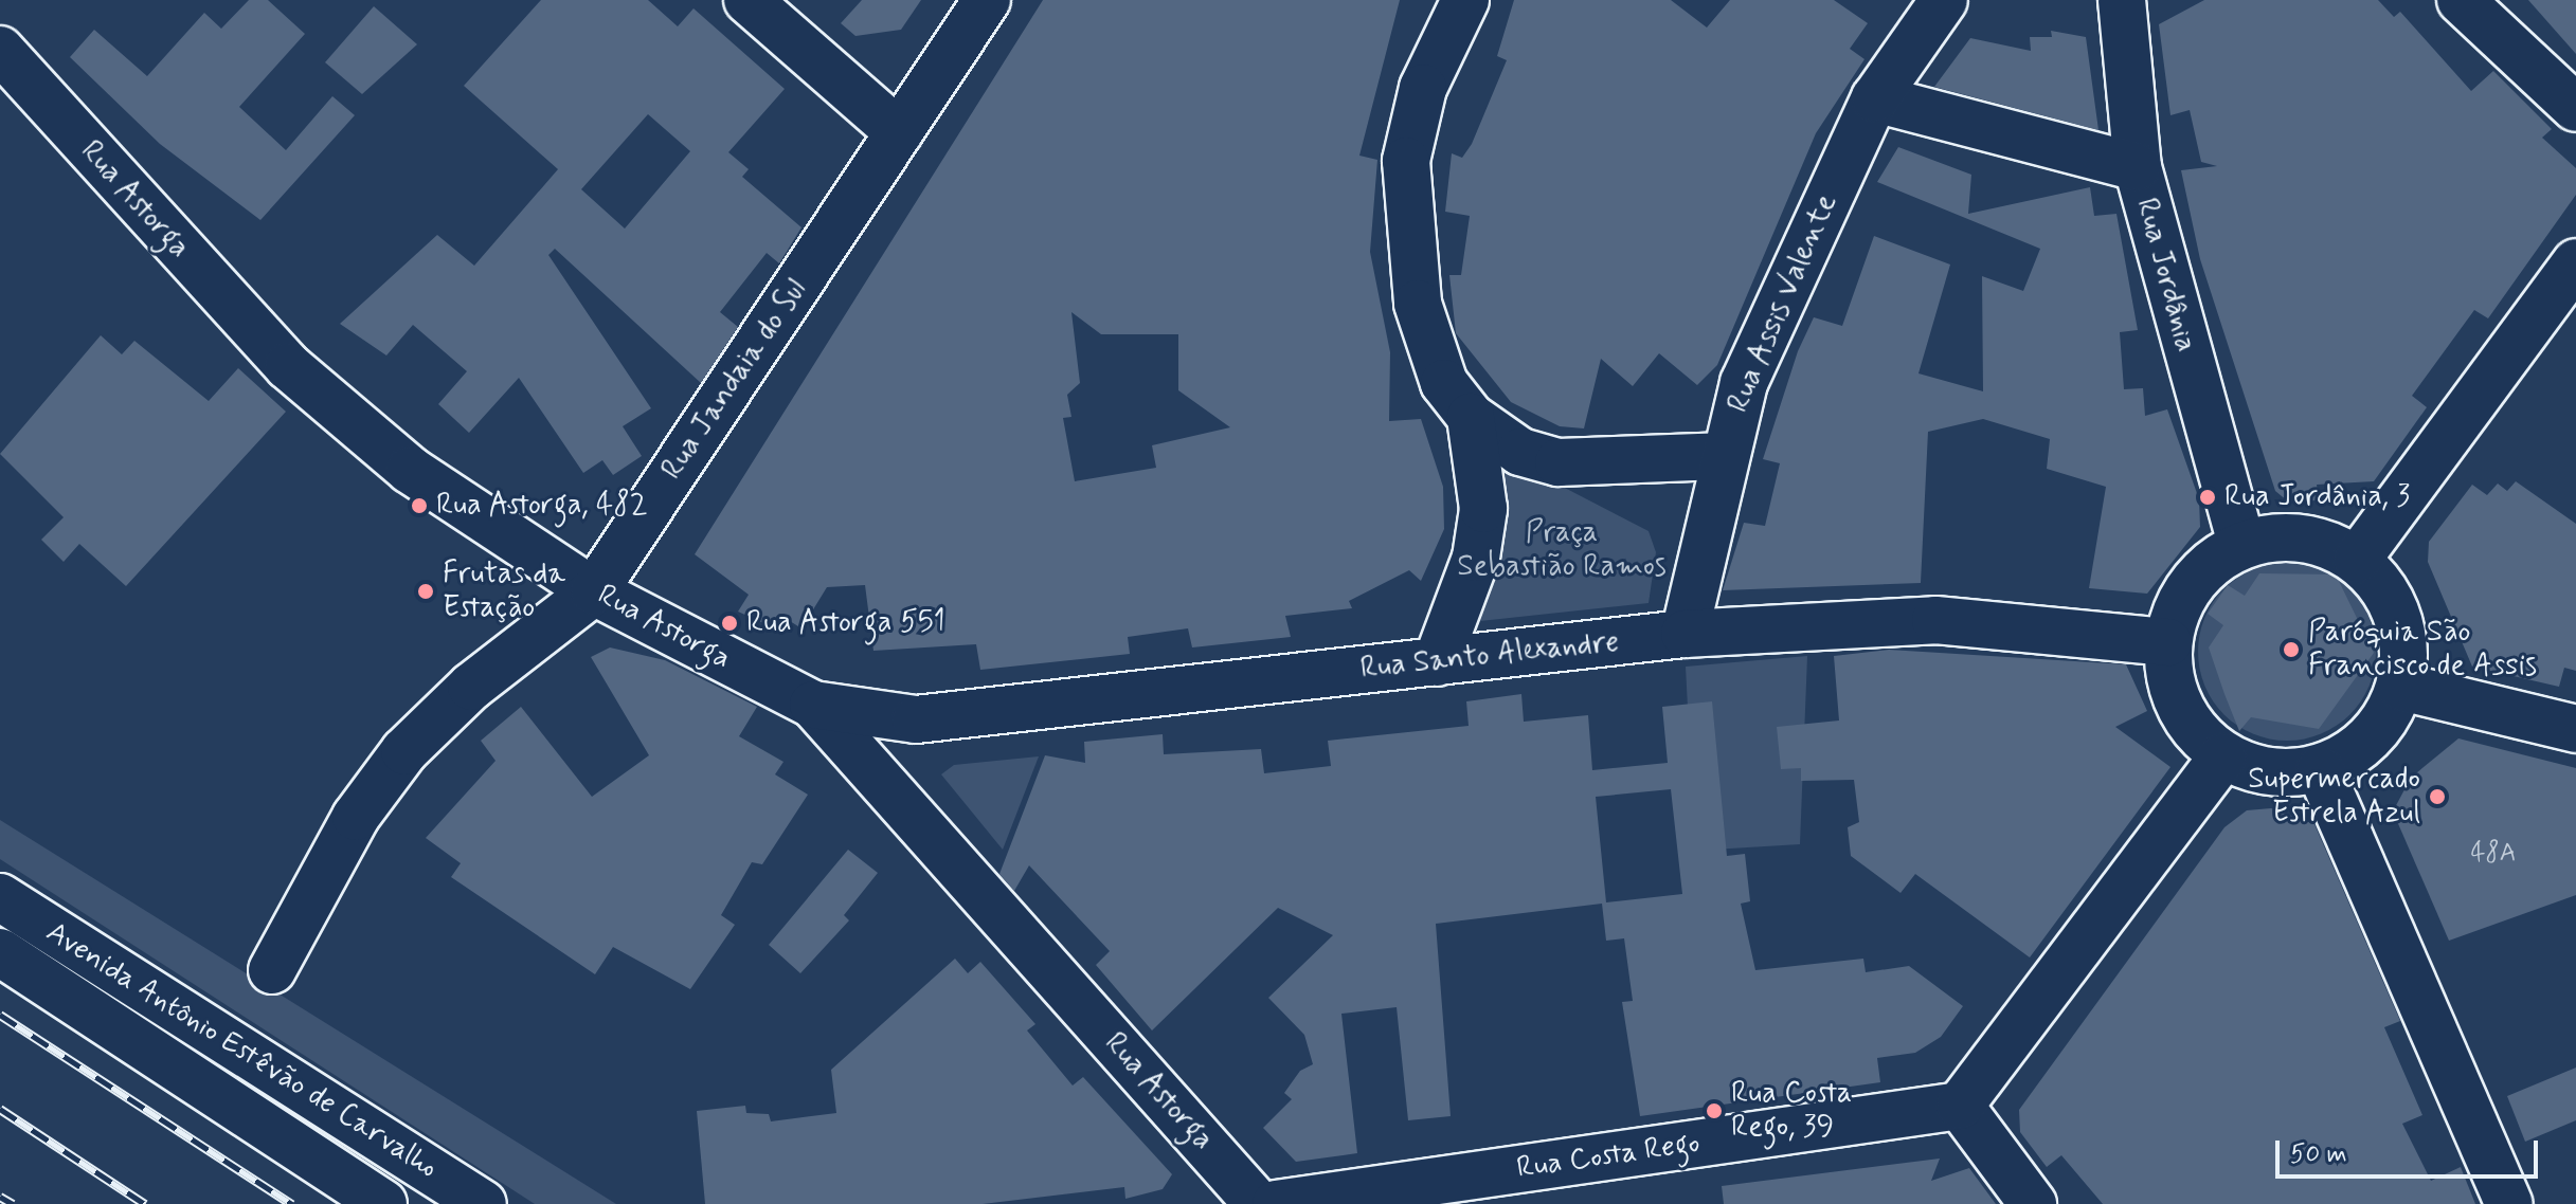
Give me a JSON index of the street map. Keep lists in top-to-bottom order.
{
  "streets": {
    "main road": [
      "Rua Astorga",
      "Rua Jordânia",
      "Rua Assis Valente",
      "Rua Jandaia do Sul",
      "Rua Santo Alexandre",
      "Avenida Antônio Estêvão de Carvalho",
      "Rua Costa Rego"
    ]
  },
  "crossings": [
    ["Rua Astorga", "Rua Jandaia do Sul"],
    ["Rua Astorga", "Rua Santo Alexandre"],
    ["Rua Jordânia", "Rua Santo Alexandre"],
    ["Rua Assis Valente", "Rua Santo Alexandre"]
  ],
  "parks": ["Praça Sebastião Ramos"],
  "places": [
    "Rua Jordânia, 3",
    "Rua Astorga, 482",
    "Frutas da Estação",
    "Rua Astorga 551",
    "Paróquia São Francisco de Assis",
    "Supermercado Estrela Azul",
    "Rua Costa Rego, 39"
  ],
  "house_numbers": ["48A"],
  "scale_bar": "50 m"
}
